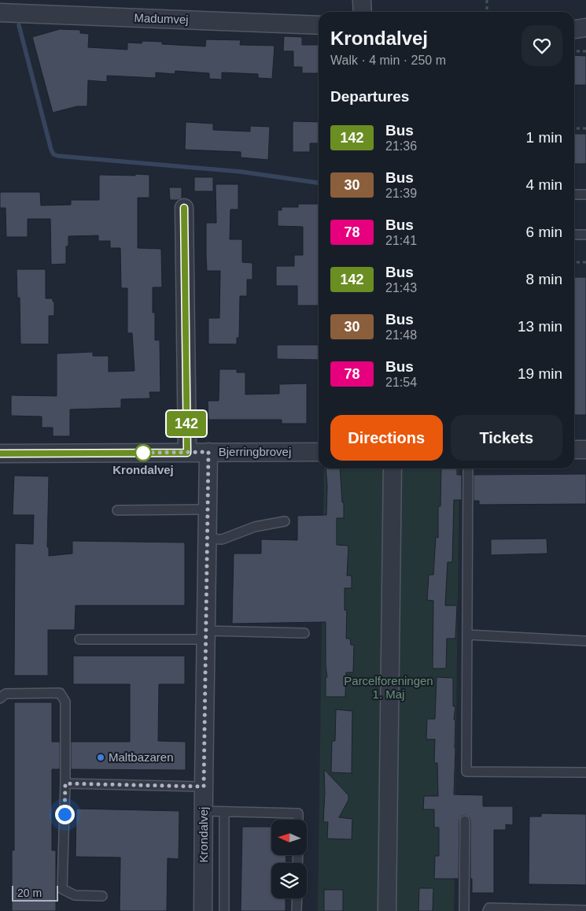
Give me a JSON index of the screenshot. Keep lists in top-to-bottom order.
{
  "streets": {
    "street": ["Madumvej", "Bjerringbrovej", "Krondalvej"]
  },
  "crossings": [
    ["Bjerringbrovej", "Krondalvej"]
  ],
  "parks": ["Parcelforeningen 1. Maj"],
  "places": ["Krondalvej", "Maltbazaren"],
  "lines": ["bus line 142"],
  "scale_bar": "20 m",
  "north": "left",
  "page": {
    "on_map": "142",
    "heading": [
      ["Krondalvej", "Walk · 4 min · 250 m"],
      "Departures"
    ],
    "list": [
      {
        "mark": "142",
        "name": "Bus",
        "note": "21:36",
        "value": "1 min"
      },
      {
        "mark": "30",
        "name": "Bus",
        "note": "21:39",
        "value": "4 min"
      },
      {
        "mark": "78",
        "name": "Bus",
        "note": "21:41",
        "value": "6 min"
      },
      {
        "mark": "142",
        "name": "Bus",
        "note": "21:43",
        "value": "8 min"
      },
      {
        "mark": "30",
        "name": "Bus",
        "note": "21:48",
        "value": "13 min"
      },
      {
        "mark": "78",
        "name": "Bus",
        "note": "21:54",
        "value": "19 min"
      }
    ],
    "buttons": ["Directions", "Tickets"],
    "scale": "20 m"
  }
}
